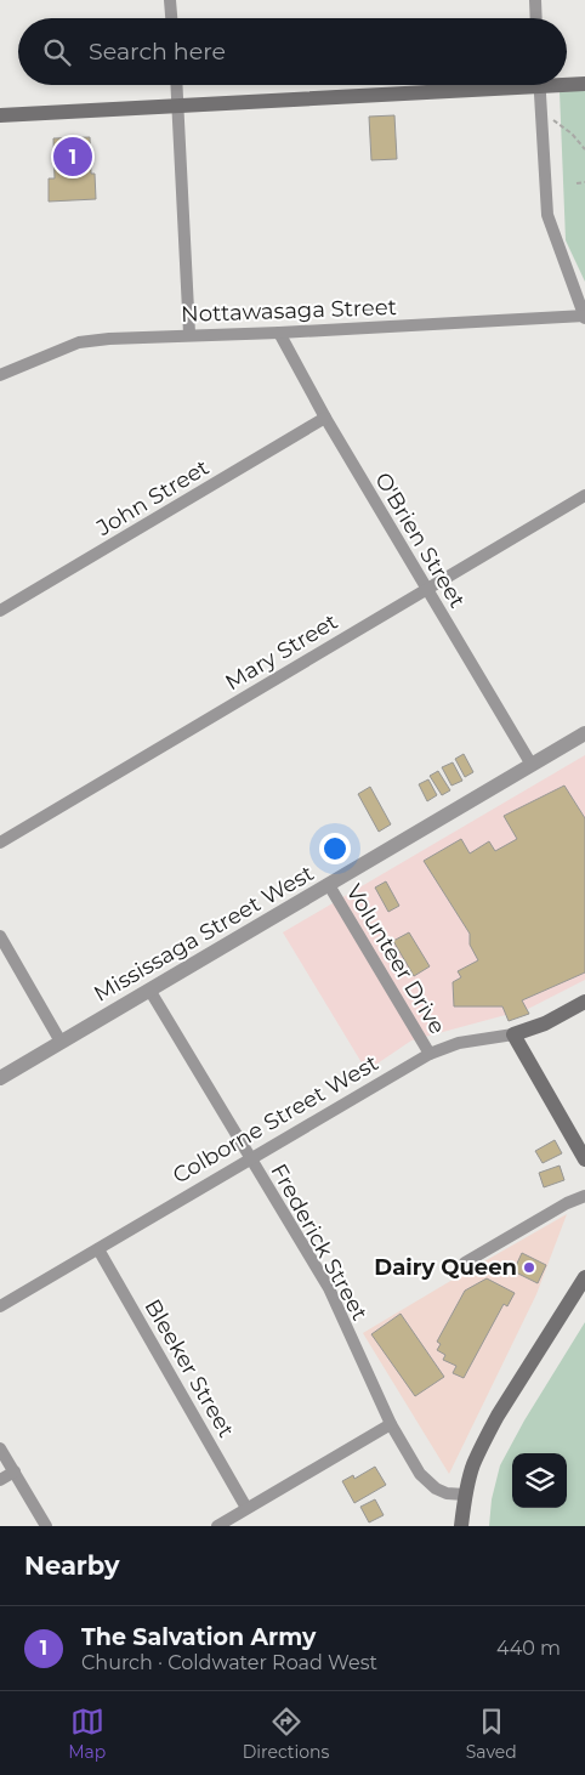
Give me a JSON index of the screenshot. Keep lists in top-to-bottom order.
{
  "streets": {
    "main road": ["Colborne Street West"],
    "street": [
      "Nottawasaga Street",
      "John Street",
      "O'Brien Street",
      "Mary Street",
      "Mississaga Street West",
      "Volunteer Drive",
      "Frederick Street",
      "Bleeker Street"
    ]
  },
  "crossings": [
    ["Nottawasaga Street", "O'Brien Street"],
    ["John Street", "O'Brien Street"],
    ["O'Brien Street", "Mary Street"],
    ["O'Brien Street", "Mississaga Street West"],
    ["Mississaga Street West", "Volunteer Drive"],
    ["Mississaga Street West", "Frederick Street"],
    ["Volunteer Drive", "Colborne Street West"],
    ["Colborne Street West", "Frederick Street"],
    ["Colborne Street West", "Bleeker Street"]
  ],
  "places": ["Dairy Queen"],
  "page": {
    "search": "Search here",
    "pins": "1",
    "heading": "Nearby",
    "list": [
      {
        "mark": "1",
        "name": "The Salvation Army",
        "note": "Church · Coldwater Road West",
        "value": "440 m"
      }
    ],
    "nav": ["Map", "Directions", "Saved"]
  }
}
